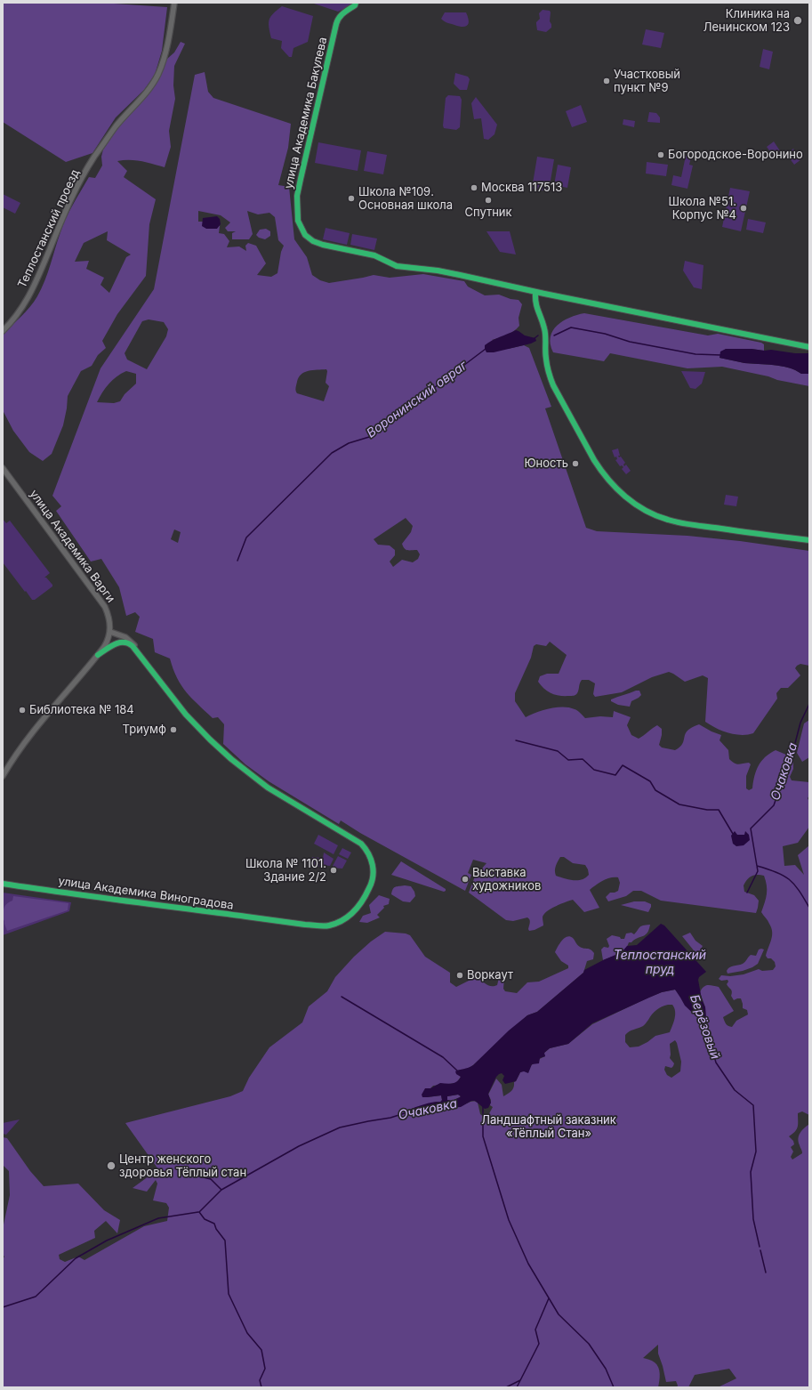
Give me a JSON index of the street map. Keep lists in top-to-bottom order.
{
  "streets": {
    "street": [
      "улица Академика Бакулева",
      "Теплостанский проезд",
      "улица Академика Варги",
      "улица Академика Виноградова"
    ]
  },
  "water": [
    "Воронинский овраг",
    "Очаковка",
    "Теплостанский пруд",
    "Берёзовый"
  ],
  "parks": ["Ландшафтный заказник «Тёплый Стан»"],
  "places": [
    "Клиника на Ленинском 123",
    "Участковый пункт №9",
    "Богородское-Воронино",
    "Москва 117513",
    "Школа №109. Основная школа",
    "Спутник",
    "Школа №51. Корпус №4",
    "Юность",
    "Библиотека № 184",
    "Триумф",
    "Школа № 1101. Здание 2/2",
    "Выставка художников",
    "Воркаут",
    "Центр женского здоровья Тёплый стан"
  ]
}
